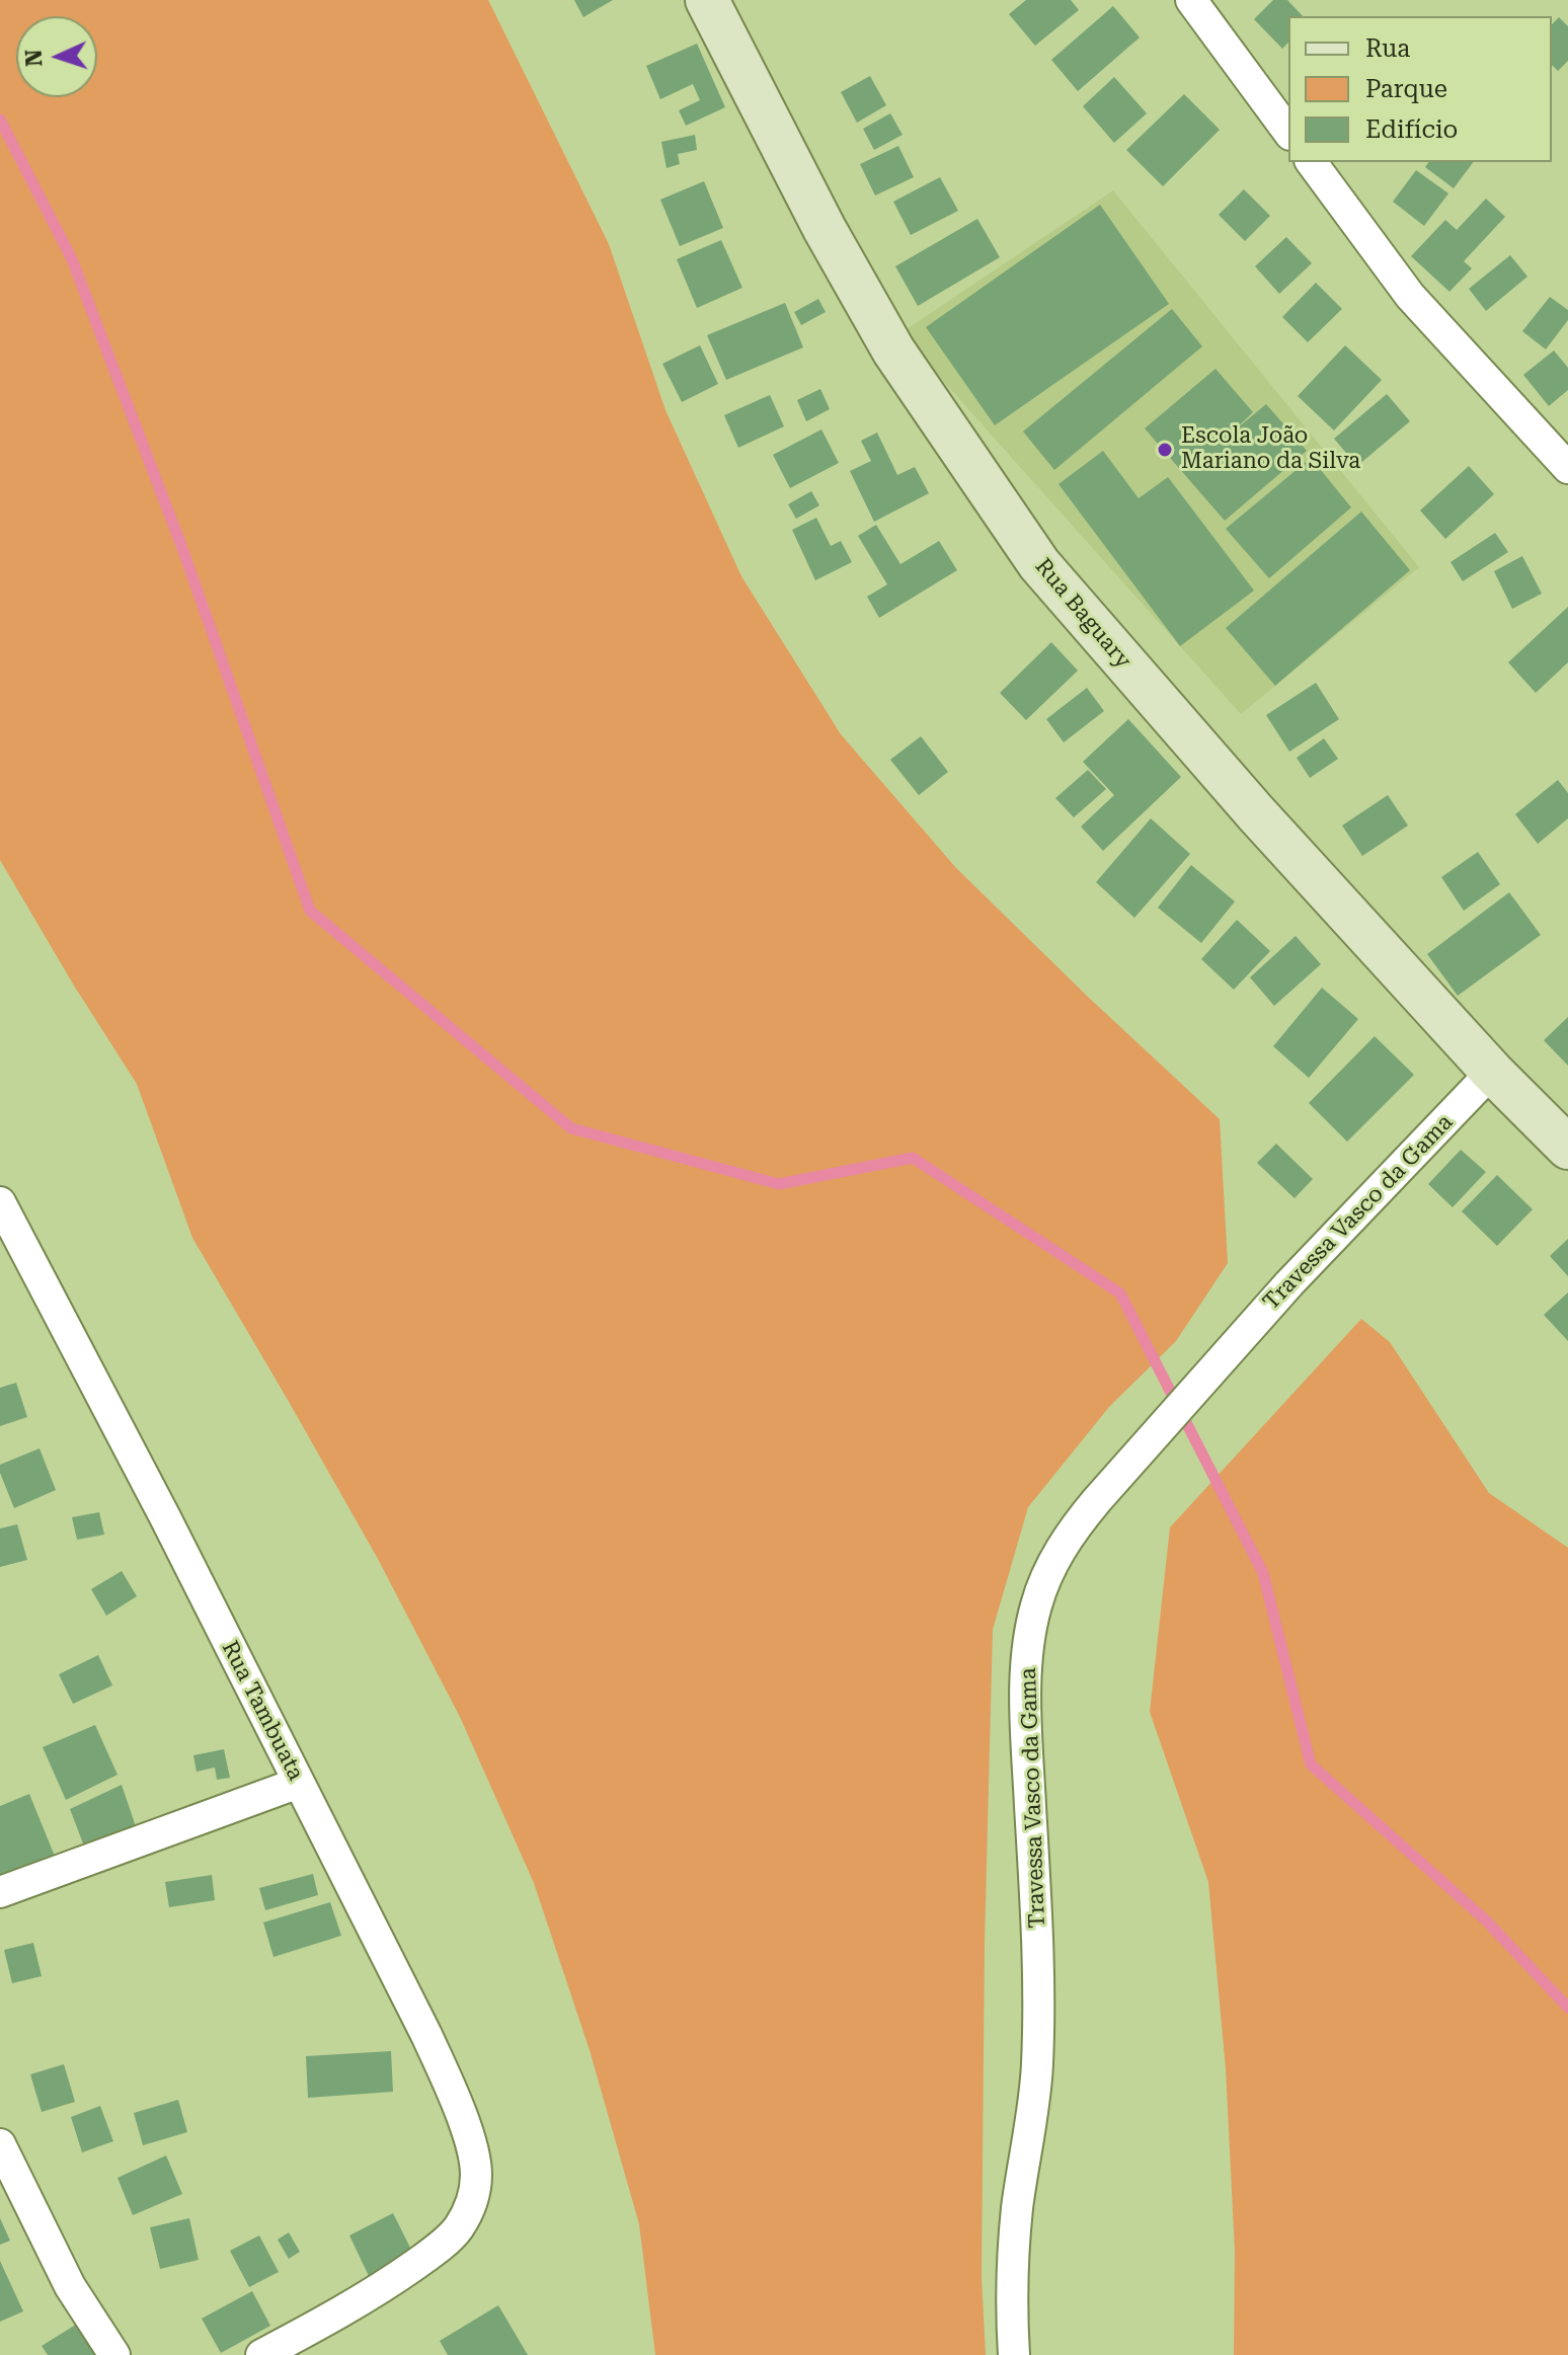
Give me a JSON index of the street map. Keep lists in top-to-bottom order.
{
  "streets": {
    "street": ["Rua Baguary", "Travessa Vasco da Gama", "Rua Tambuata"]
  },
  "crossings": [
    ["Rua Baguary", "Travessa Vasco da Gama"]
  ],
  "places": ["Escola João Mariano da Silva"],
  "legend": ["Rua", "Parque", "Edifício"],
  "north": "left"
}
